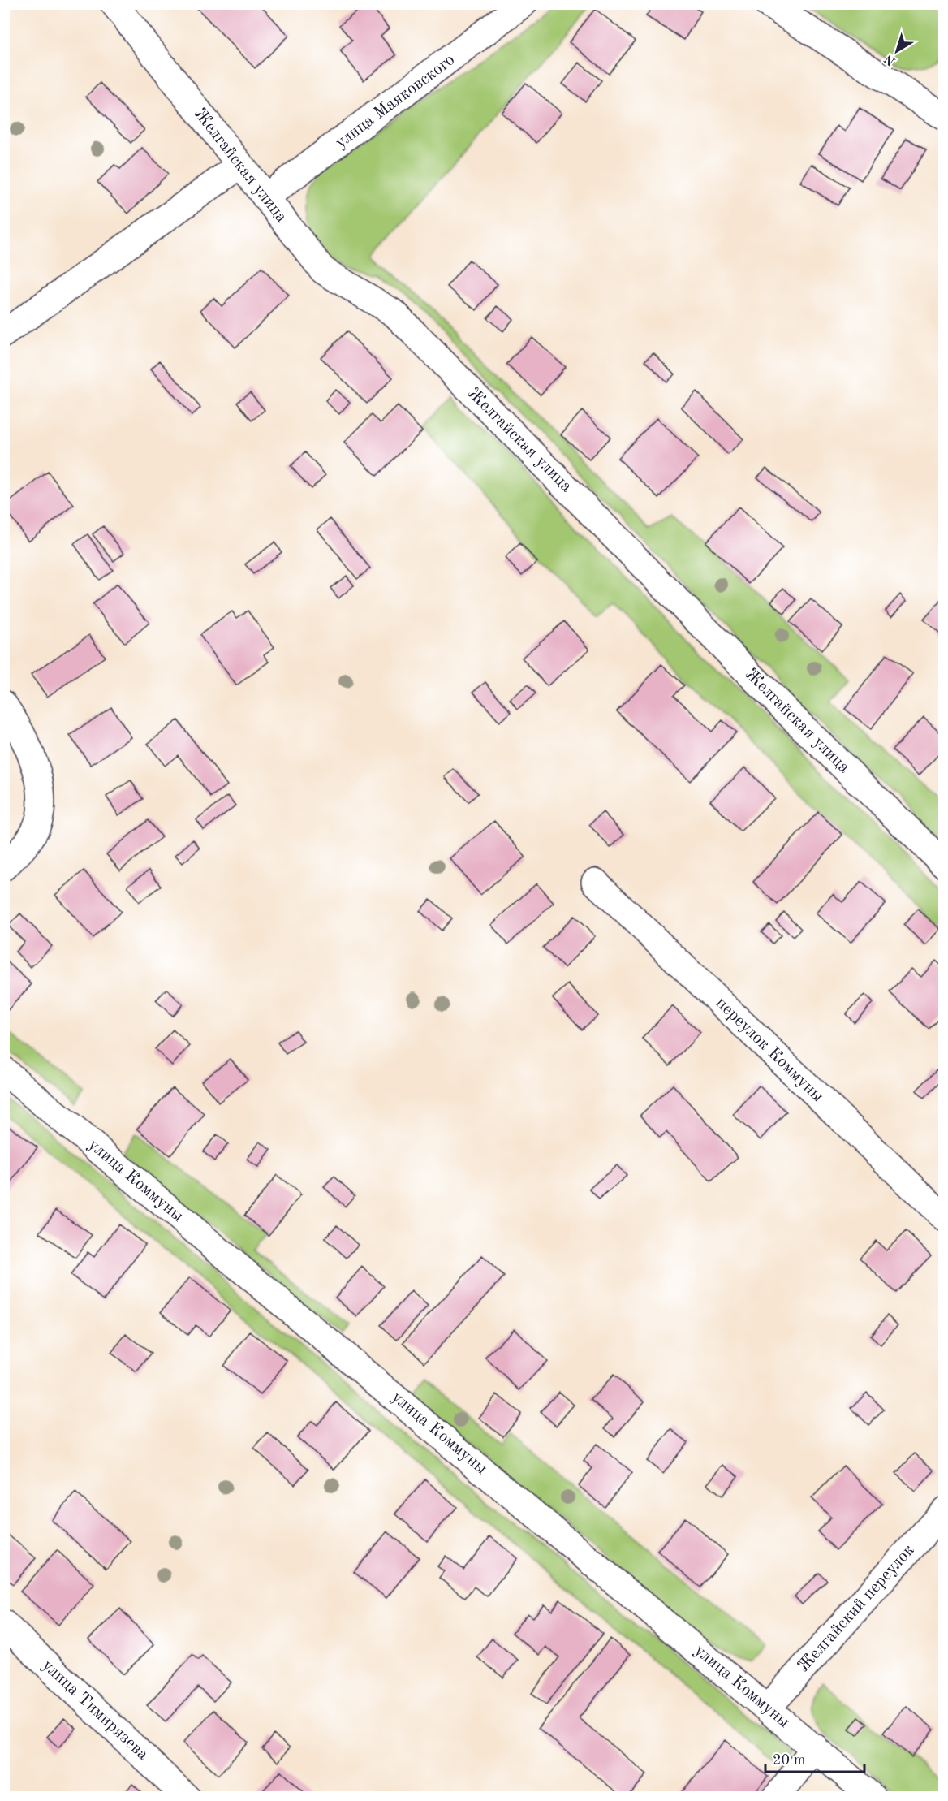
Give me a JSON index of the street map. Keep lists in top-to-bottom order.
{
  "streets": {
    "street": [
      "улица Маяковского",
      "Желгайская улица",
      "переулок Коммуны",
      "улица Коммуны",
      "Желгайский переулок",
      "улица Тимирязева"
    ]
  },
  "crossings": [
    ["улица Маяковского", "Желгайская улица"],
    ["улица Коммуны", "Желгайский переулок"]
  ],
  "scale_bar": "20 m",
  "north": "bottom left"
}
